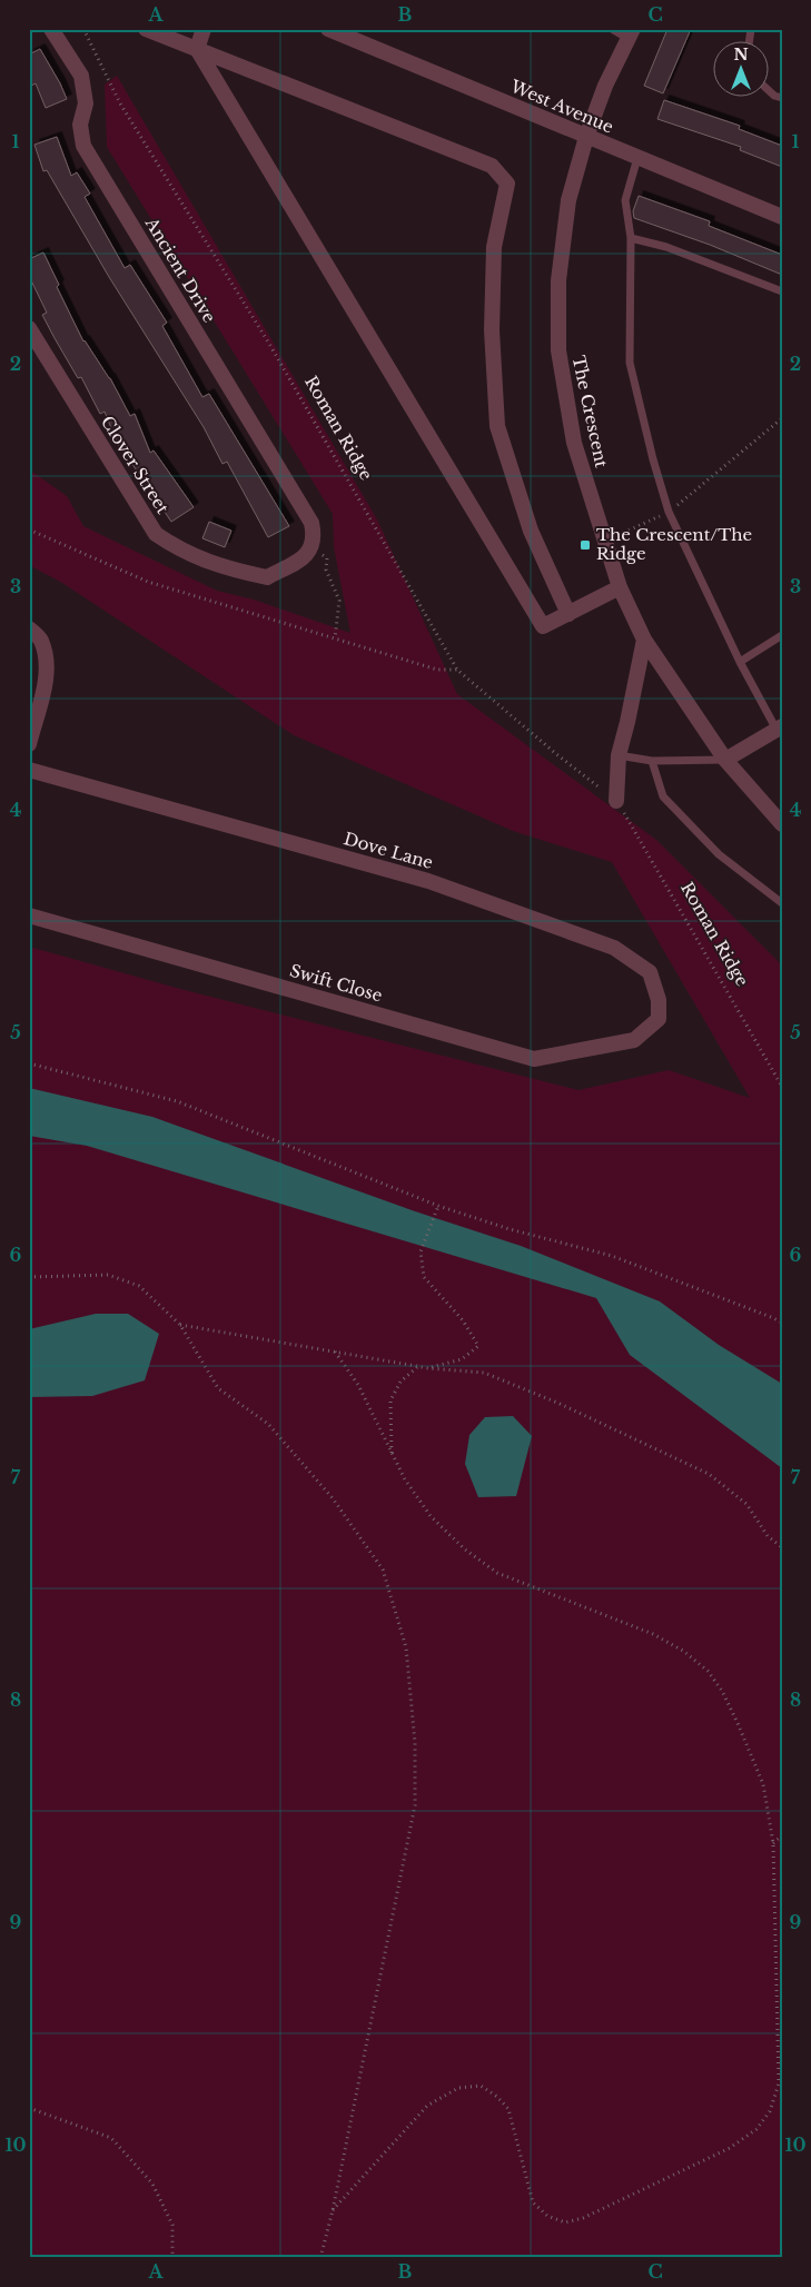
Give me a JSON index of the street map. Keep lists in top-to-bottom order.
{
  "streets": {
    "street": [
      "West Avenue",
      "Ancient Drive",
      "The Crescent",
      "Clover Street",
      "Dove Lane",
      "Swift Close"
    ],
    "path": ["Roman Ridge"]
  },
  "crossings": [
    ["West Avenue", "The Crescent"],
    ["Ancient Drive", "Clover Street"],
    ["Dove Lane", "Swift Close"]
  ],
  "places": {
    "transit": ["The Crescent/The Ridge"]
  },
  "north": "top",
  "grid": {
    "columns": ["A", "B", "C"],
    "rows": [
      "1",
      "2",
      "3",
      "4",
      "5",
      "6",
      "7",
      "8",
      "9",
      "10"
    ]
  }
}
